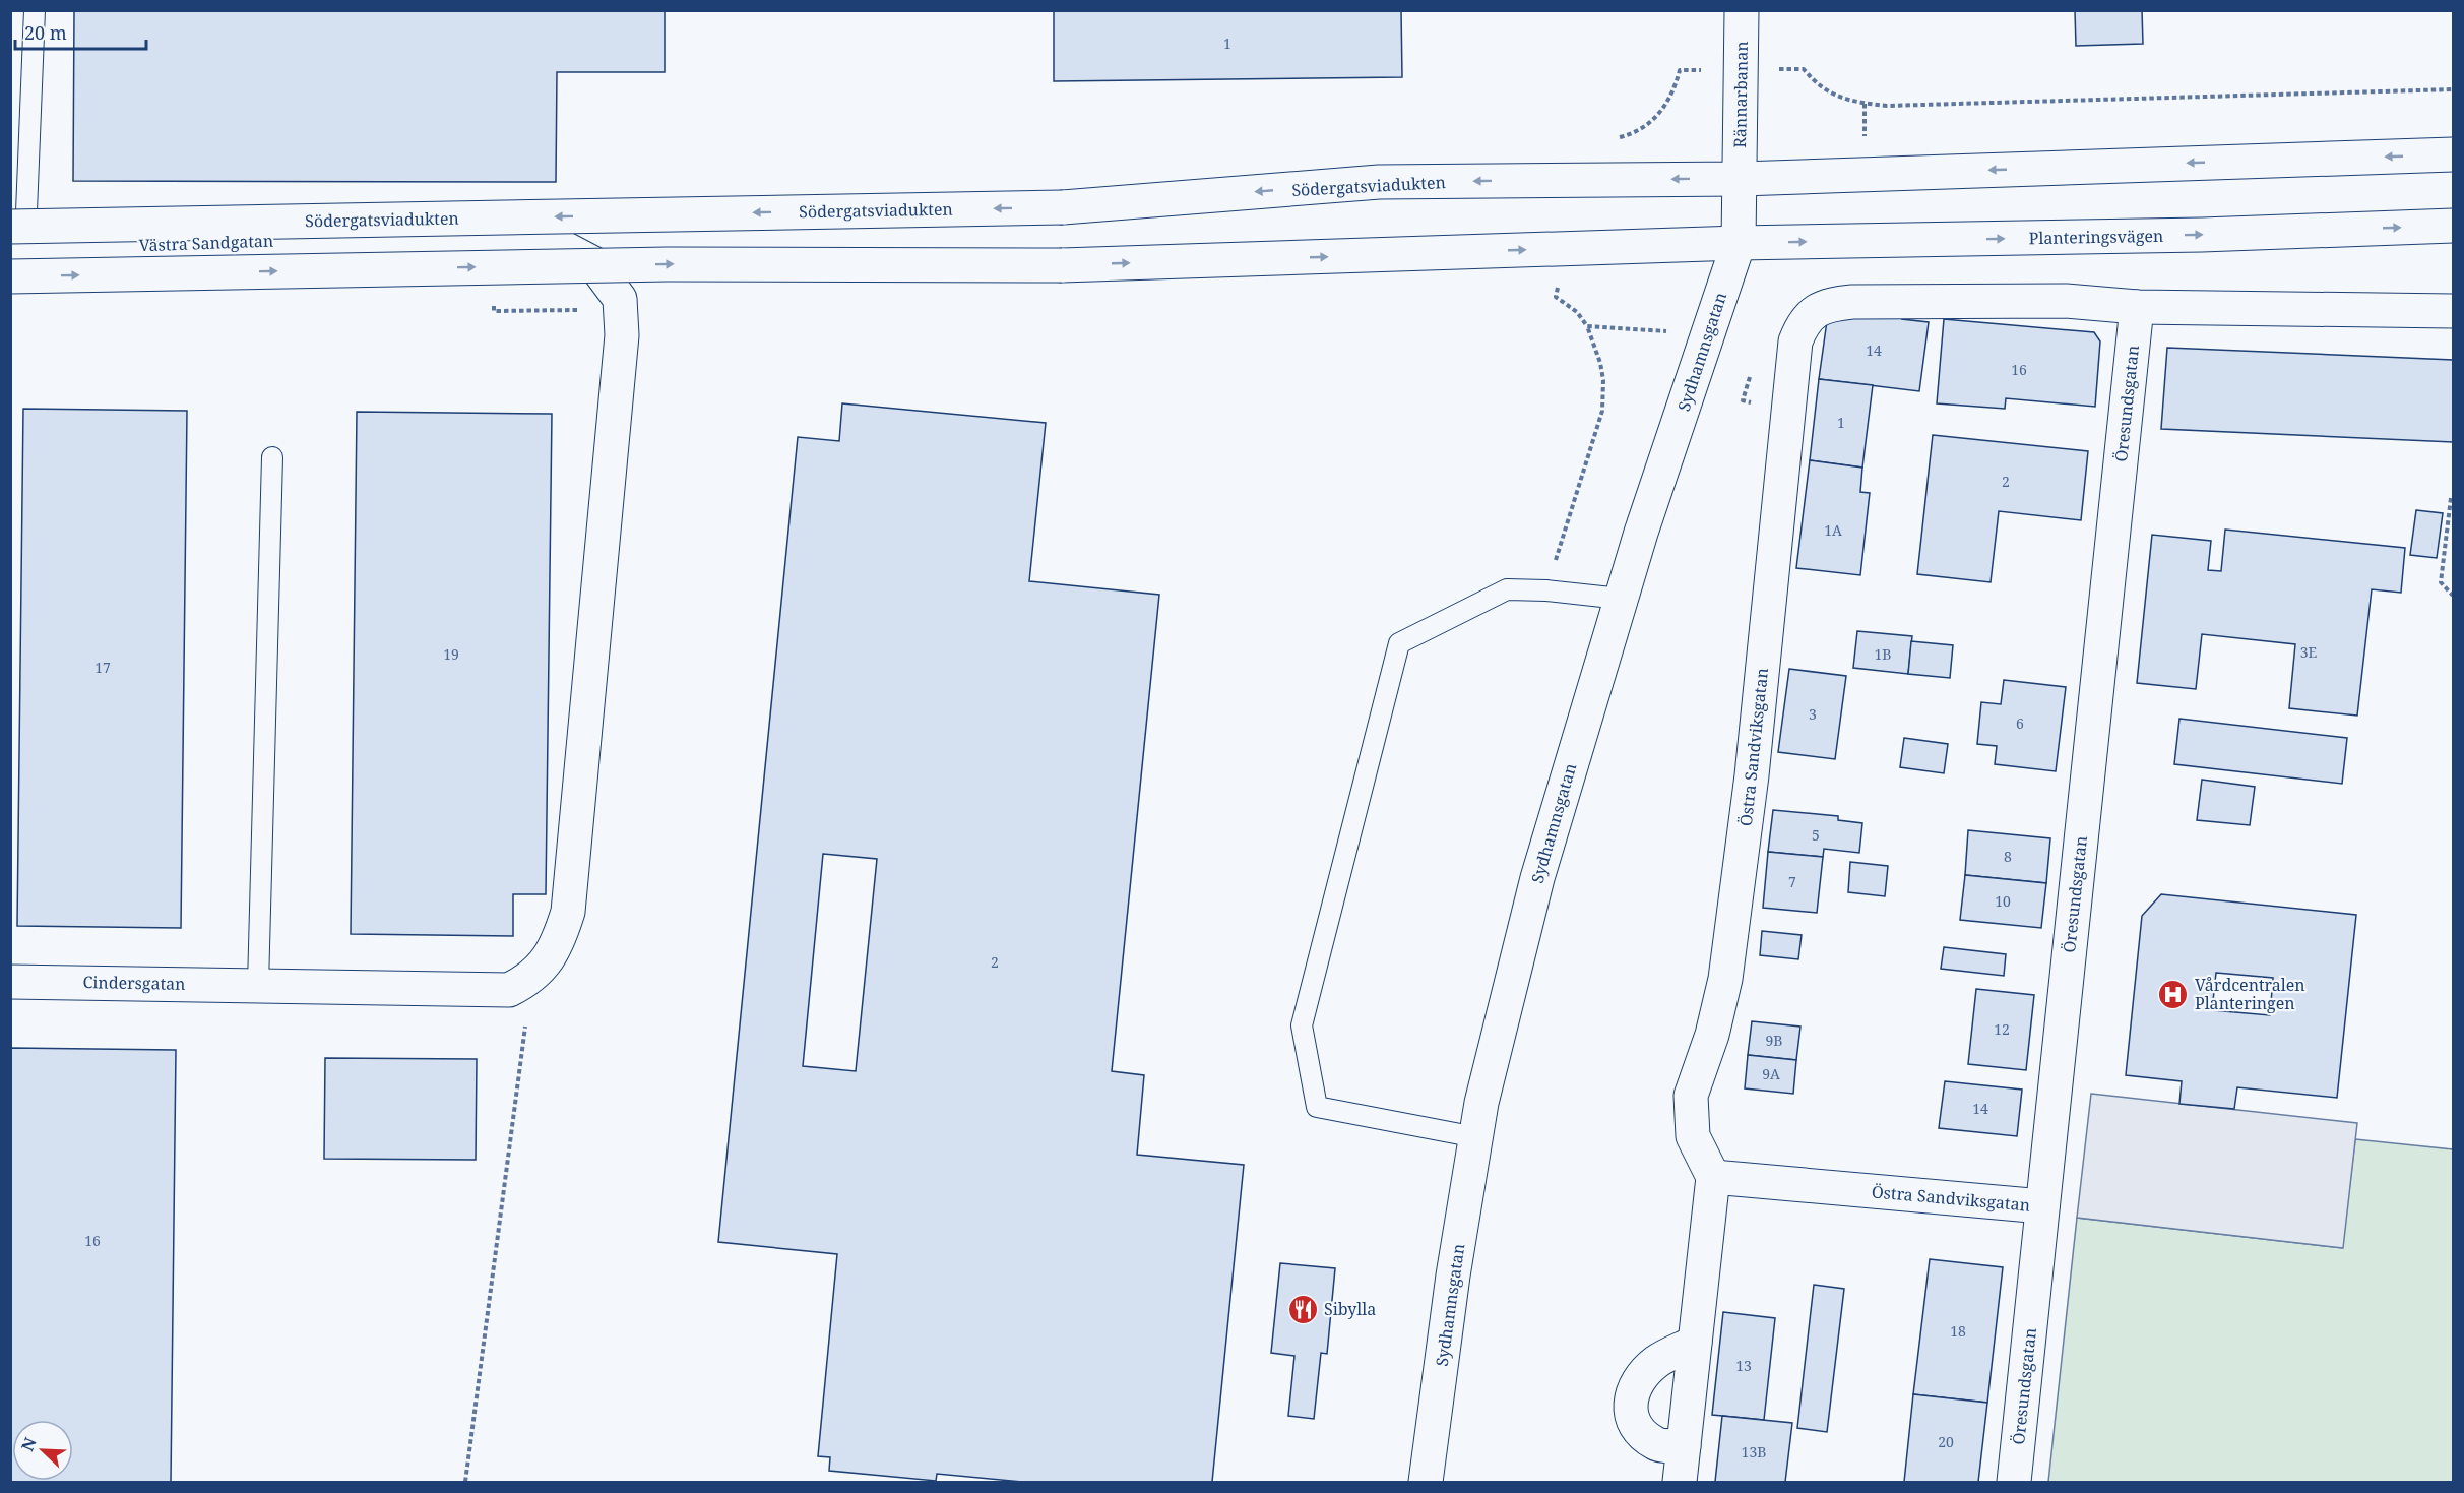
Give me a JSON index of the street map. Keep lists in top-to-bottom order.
{
  "streets": {
    "street": [
      "Rännarbanan",
      "Södergatsviadukten",
      "Planteringsvägen",
      "Västra Sandgatan",
      "Sydhamnsgatan",
      "Öresundsgatan",
      "Östra Sandviksgatan",
      "Cindersgatan"
    ]
  },
  "crossings": [
    ["Rännarbanan", "Södergatsviadukten"],
    ["Rännarbanan", "Sydhamnsgatan"],
    ["Södergatsviadukten", "Västra Sandgatan"],
    ["Södergatsviadukten", "Sydhamnsgatan"],
    ["Planteringsvägen", "Sydhamnsgatan"],
    ["Västra Sandgatan", "Cindersgatan"],
    ["Öresundsgatan", "Östra Sandviksgatan"]
  ],
  "places": {
    "hospital": ["Vårdcentralen Planteringen"],
    "restaurant": ["Sibylla"]
  },
  "house_numbers": [
    "1",
    "14",
    "16",
    "1",
    "2",
    "1A",
    "3E",
    "19",
    "1B",
    "17",
    "3",
    "6",
    "5",
    "8",
    "7",
    "10",
    "2",
    "12",
    "9B",
    "9A",
    "14",
    "16",
    "18",
    "13",
    "20",
    "13B"
  ],
  "scale_bar": "20 m",
  "north": "top left"
}
